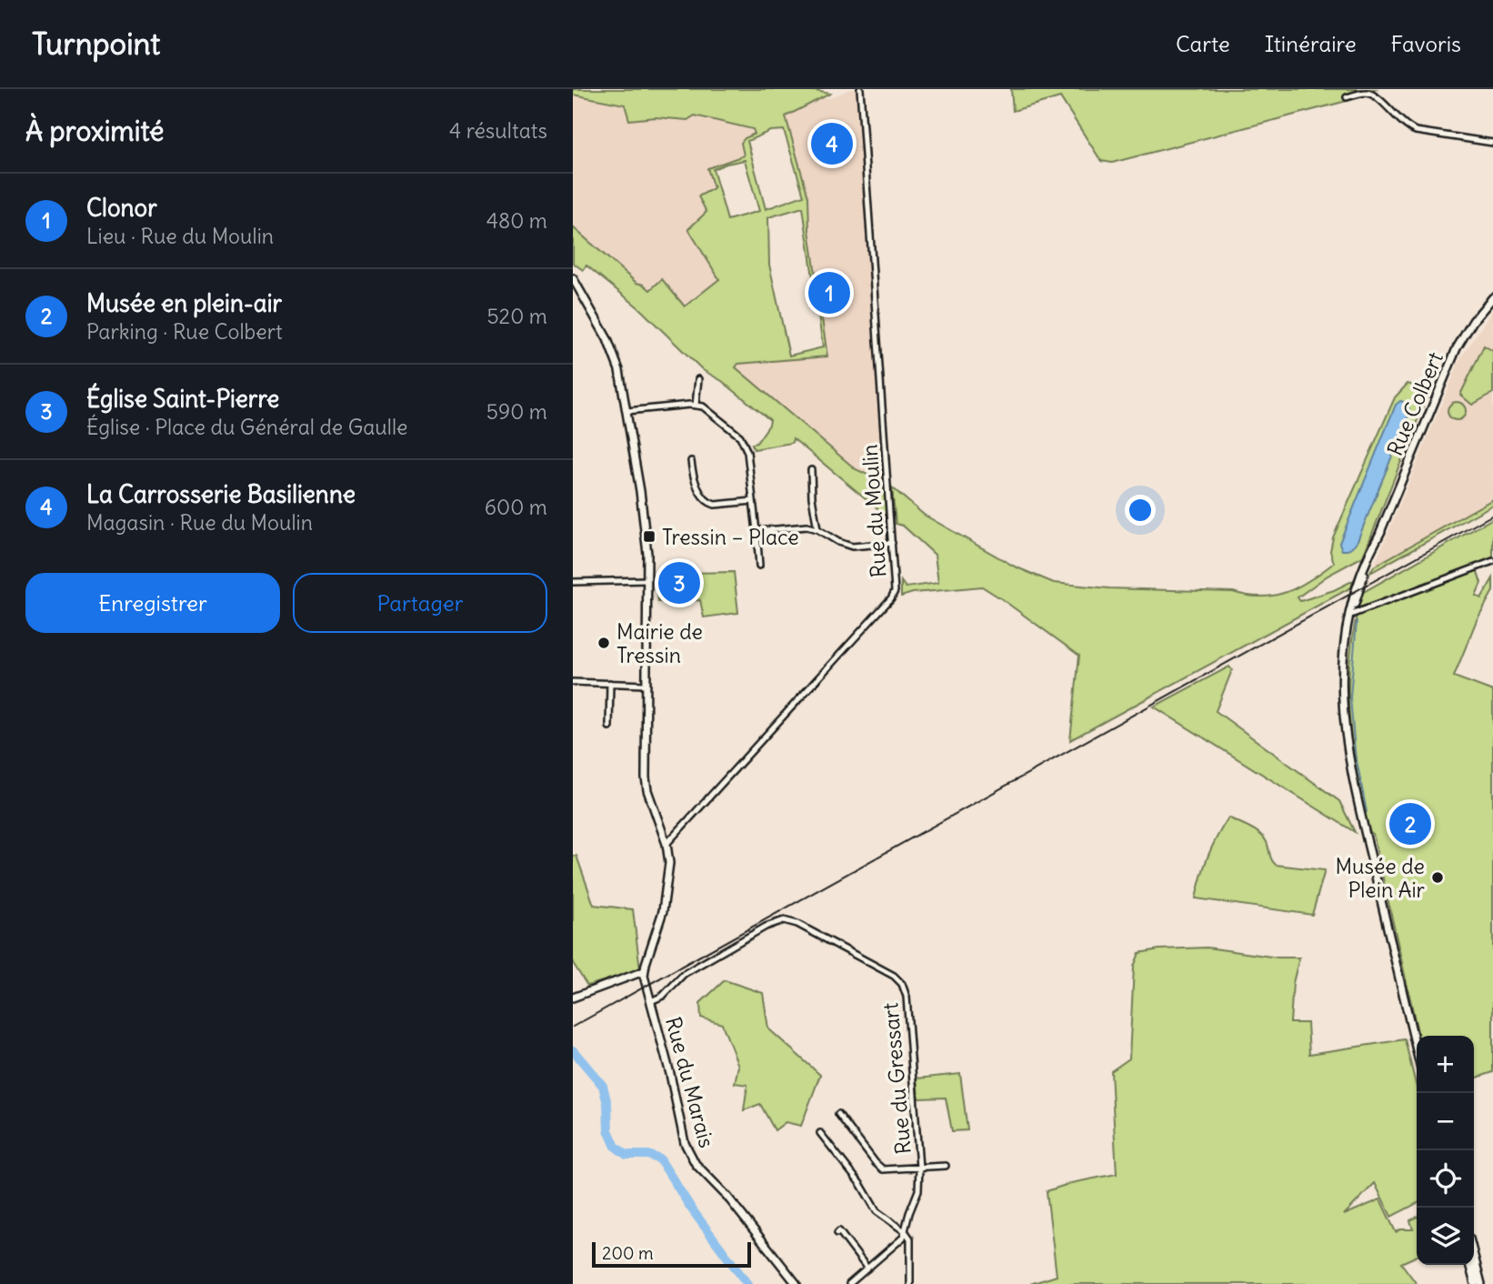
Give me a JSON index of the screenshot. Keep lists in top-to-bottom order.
{
  "streets": {
    "street": [
      "Rue Colbert",
      "Rue du Moulin",
      "Rue du Gressart",
      "Rue du Marais"
    ]
  },
  "crossings": [
    ["Rue du Gressart", "Rue du Marais"]
  ],
  "places": {
    "transit": ["Tressin – Place"],
    "other": ["Mairie de Tressin", "Musée de Plein Air"]
  },
  "scale_bar": "200 m",
  "page": {
    "header": "Turnpoint",
    "nav": ["Carte", "Itinéraire", "Favoris"],
    "heading": ["À proximité", "4 résultats"],
    "pins": [
      "4",
      "1",
      "3",
      "2"
    ],
    "list": [
      {
        "mark": "1",
        "name": "Clonor",
        "note": "Lieu · Rue du Moulin",
        "value": "480 m"
      },
      {
        "mark": "2",
        "name": "Musée en plein-air",
        "note": "Parking · Rue Colbert",
        "value": "520 m"
      },
      {
        "mark": "3",
        "name": "Église Saint-Pierre",
        "note": "Église · Place du Général de Gaulle",
        "value": "590 m"
      },
      {
        "mark": "4",
        "name": "La Carrosserie Basilienne",
        "note": "Magasin · Rue du Moulin",
        "value": "600 m"
      }
    ],
    "buttons": ["Enregistrer", "Partager"],
    "map_buttons": ["+", "−"],
    "scale": "200 m"
  }
}
